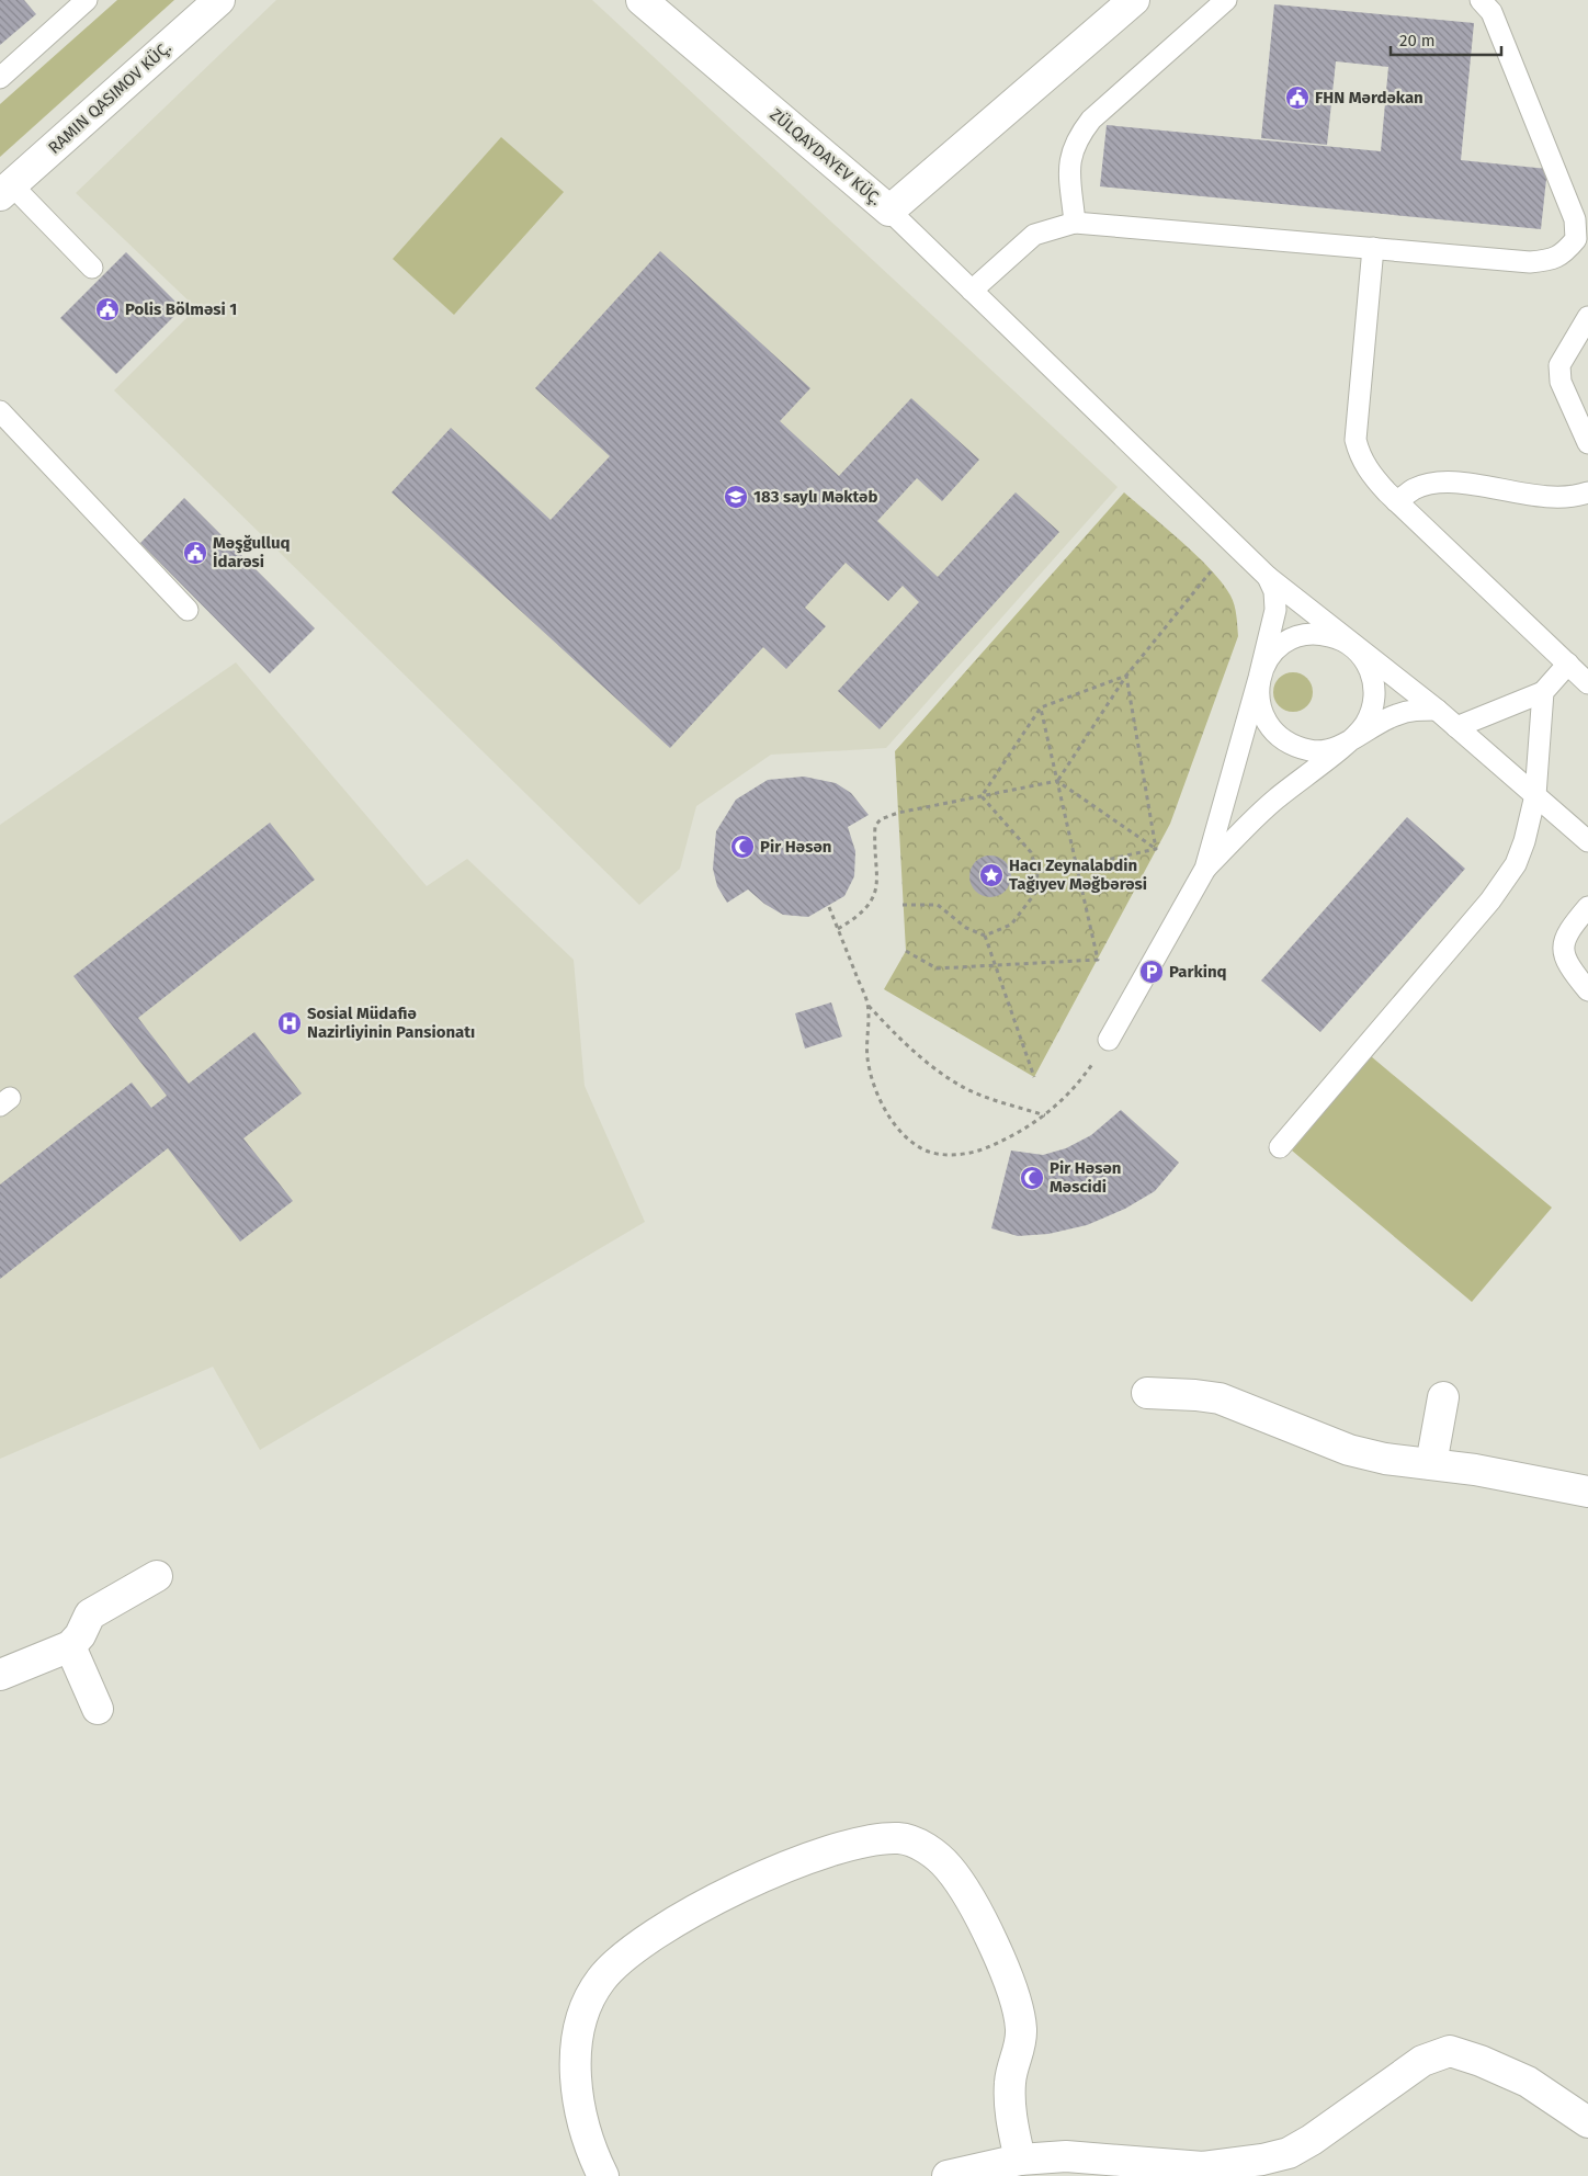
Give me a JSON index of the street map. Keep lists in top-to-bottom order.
{
  "streets": {
    "street": ["ZÜLQAYDAYEV KÜÇ."]
  },
  "places": {
    "public building": ["FHN Mərdəkan", "Polis Bölməsi 1", "Məşğulluq İdarəsi"],
    "school or university": ["183 saylı Məktəb"],
    "mosque": ["Pir Həsən", "Pir Həsən Məscidi"],
    "place": ["Hacı Zeynalabdin Tağıyev Məğbərəsi"],
    "parking": ["Parkinq"],
    "hospital": ["Sosial Müdafiə Nazirliyinin Pansionatı"]
  },
  "scale_bar": "20 m"
}
